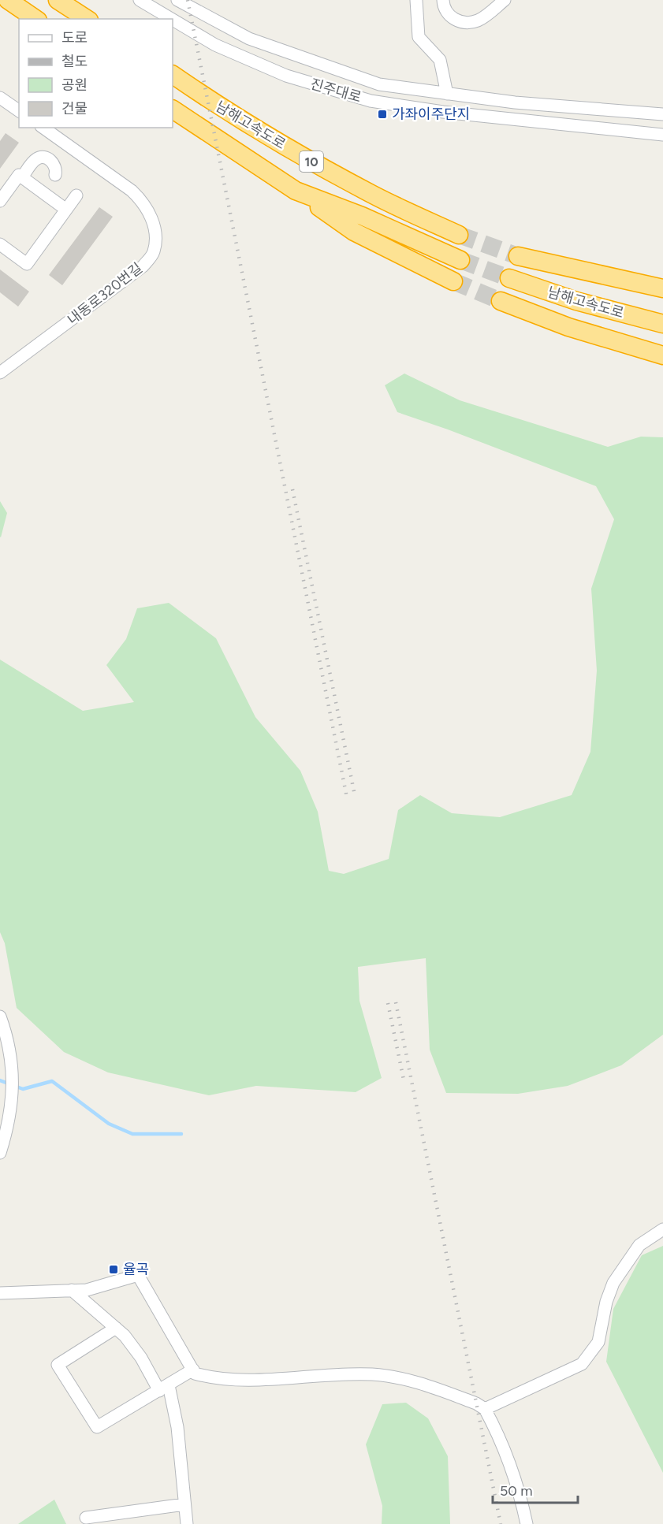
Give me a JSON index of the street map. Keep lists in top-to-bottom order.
{
  "streets": {
    "highway": ["남해고속도로", "10"],
    "street": ["진주대로", "내동로320번길"]
  },
  "places": {
    "transit": ["가좌이주단지", "율곡"]
  },
  "legend": [
    "도로",
    "철도",
    "공원",
    "건물"
  ],
  "scale_bar": "50 m"
}
